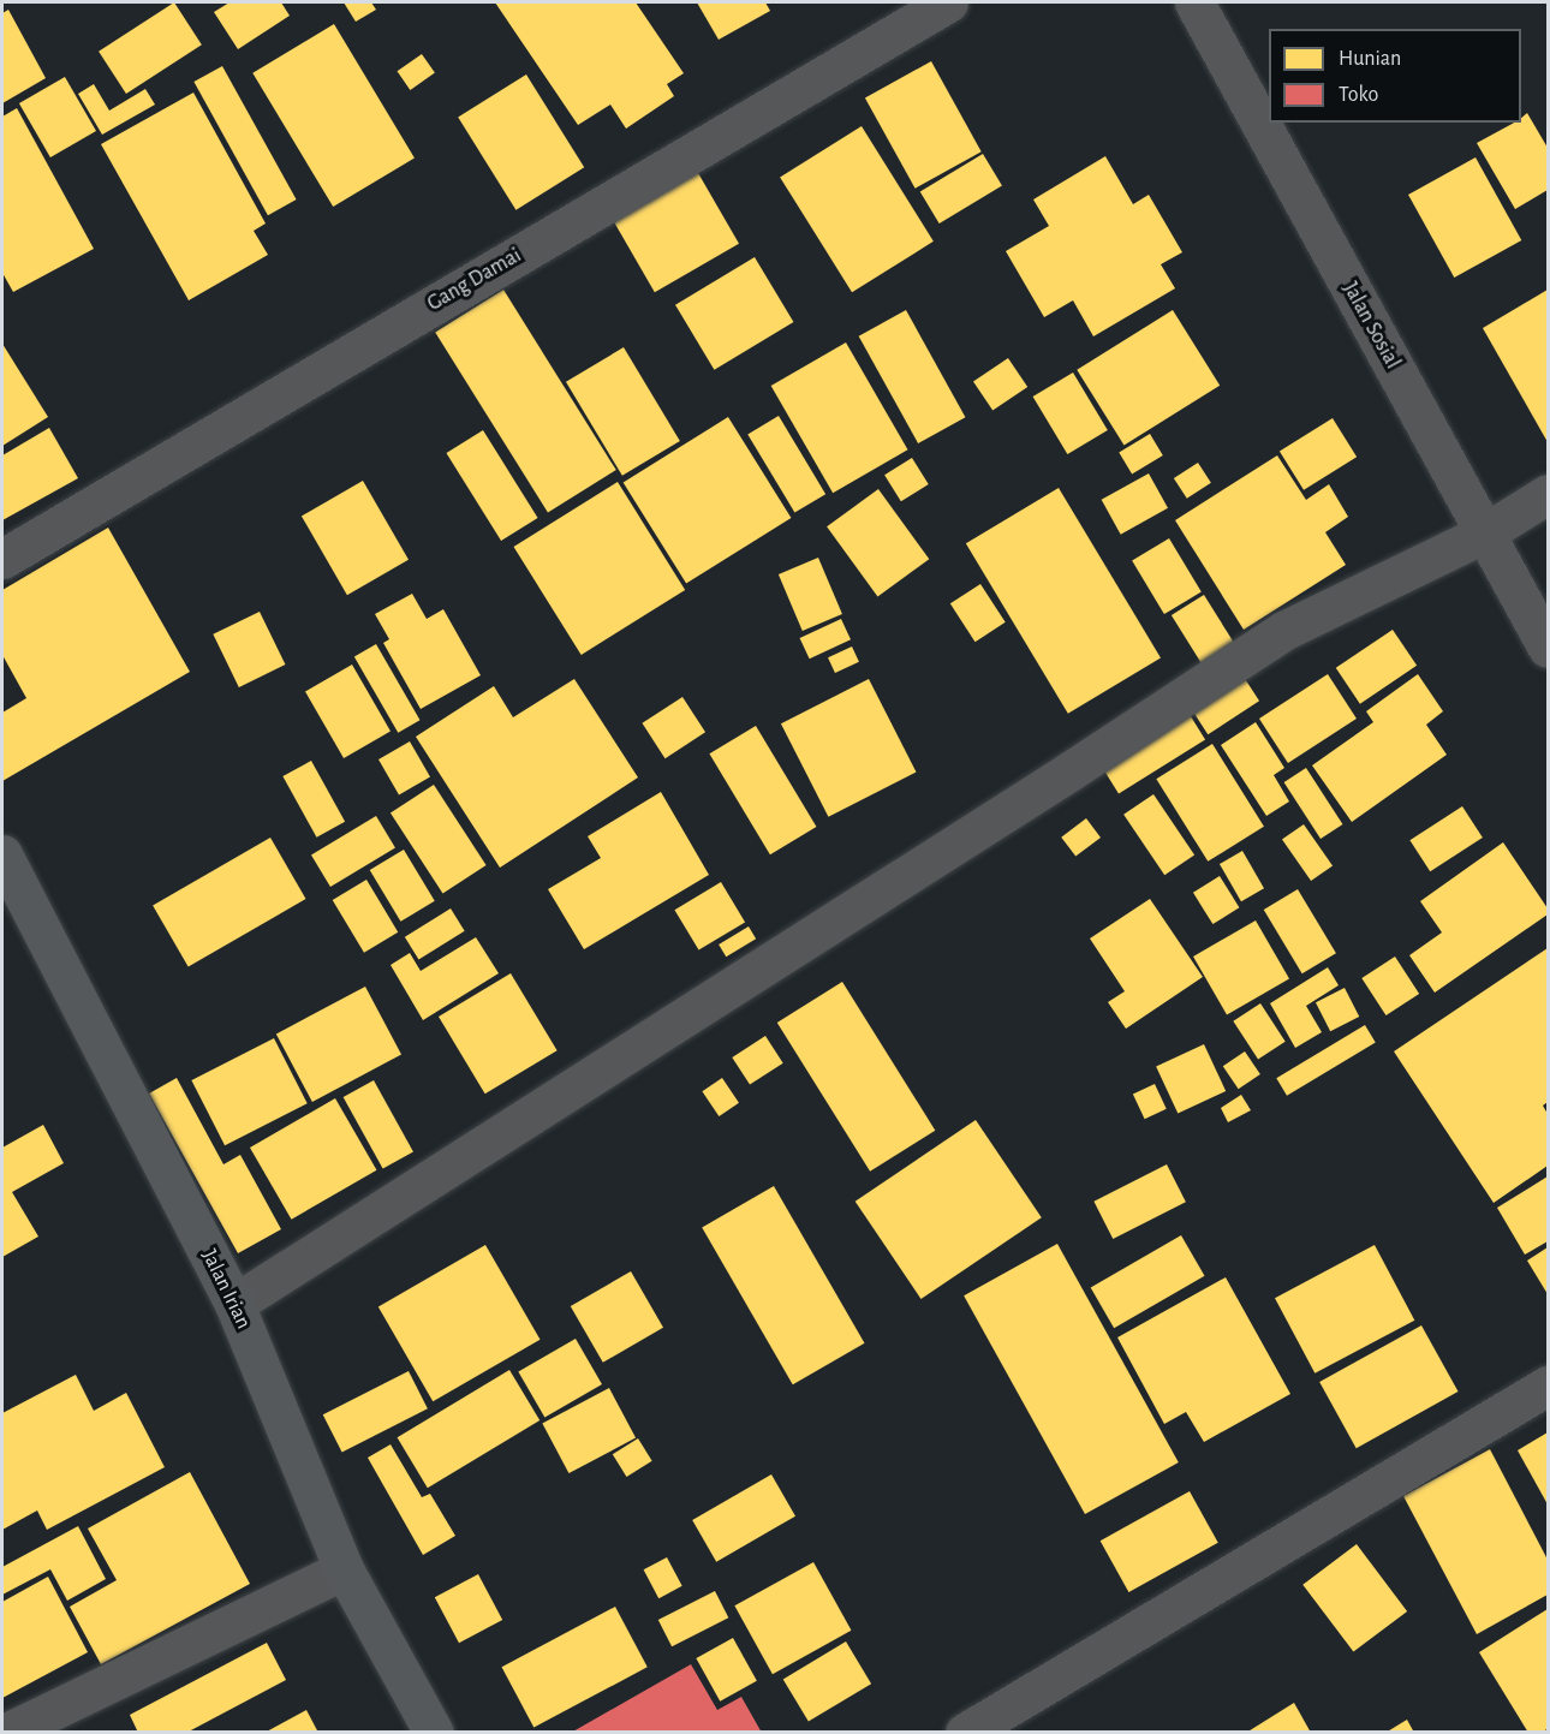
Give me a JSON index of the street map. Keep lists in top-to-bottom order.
{
  "streets": {
    "main road": ["Jalan Irian"],
    "street": ["Gang Damai", "Jalan Sosial"]
  },
  "legend": ["Hunian", "Toko"]
}
